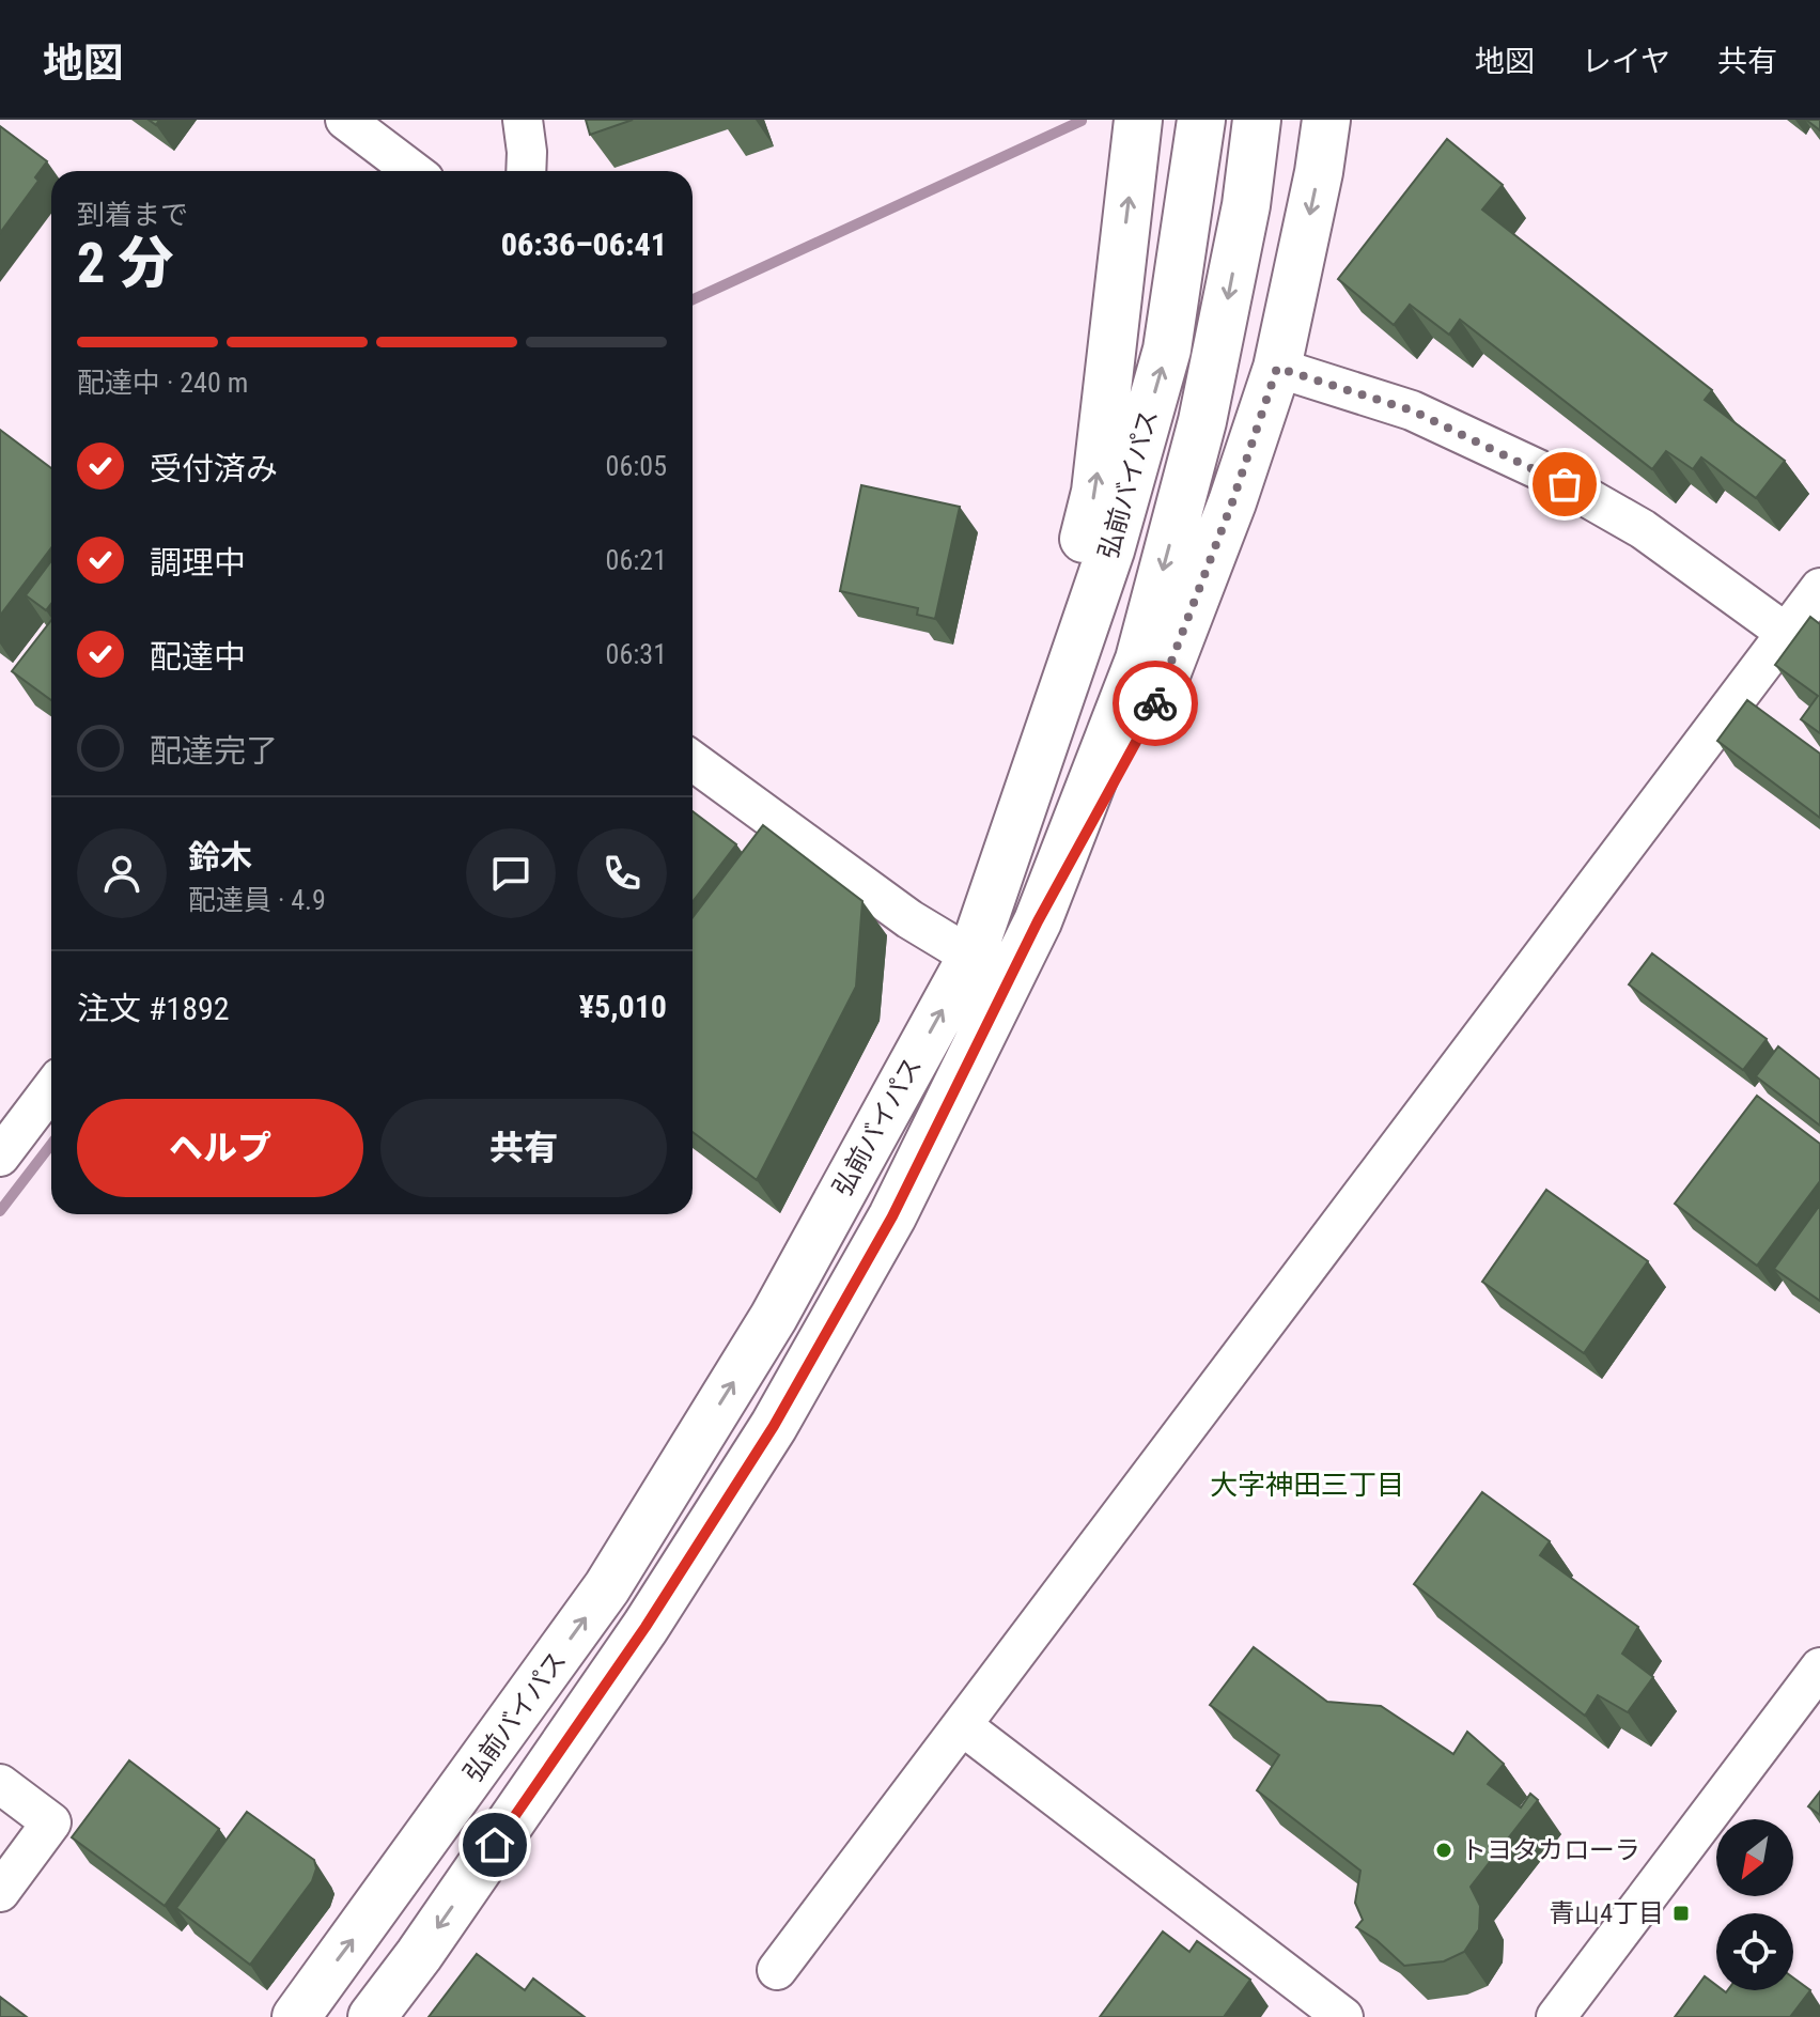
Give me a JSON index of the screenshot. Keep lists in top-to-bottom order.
{
  "streets": {
    "highway": ["弘前バイパス"]
  },
  "districts": ["大字神田三丁目"],
  "places": {
    "other": ["トヨタカローラ"],
    "transit": ["青山4丁目"]
  },
  "north": "bottom left",
  "page": {
    "header": "地図",
    "nav": ["地図", "レイヤ", "共有"],
    "heading": ["2 分", "到着まで", "06:36–06:41"],
    "panel": [
      "鈴木",
      "配達員 · 4.9",
      "注文 #1892",
      "¥5,010"
    ],
    "bar": "配達中 · 240 m",
    "list": [
      ["受付済み", "06:05"],
      ["調理中", "06:21"],
      ["配達中", "06:31"],
      "配達完了"
    ],
    "buttons": ["ヘルプ", "共有"]
  }
}
